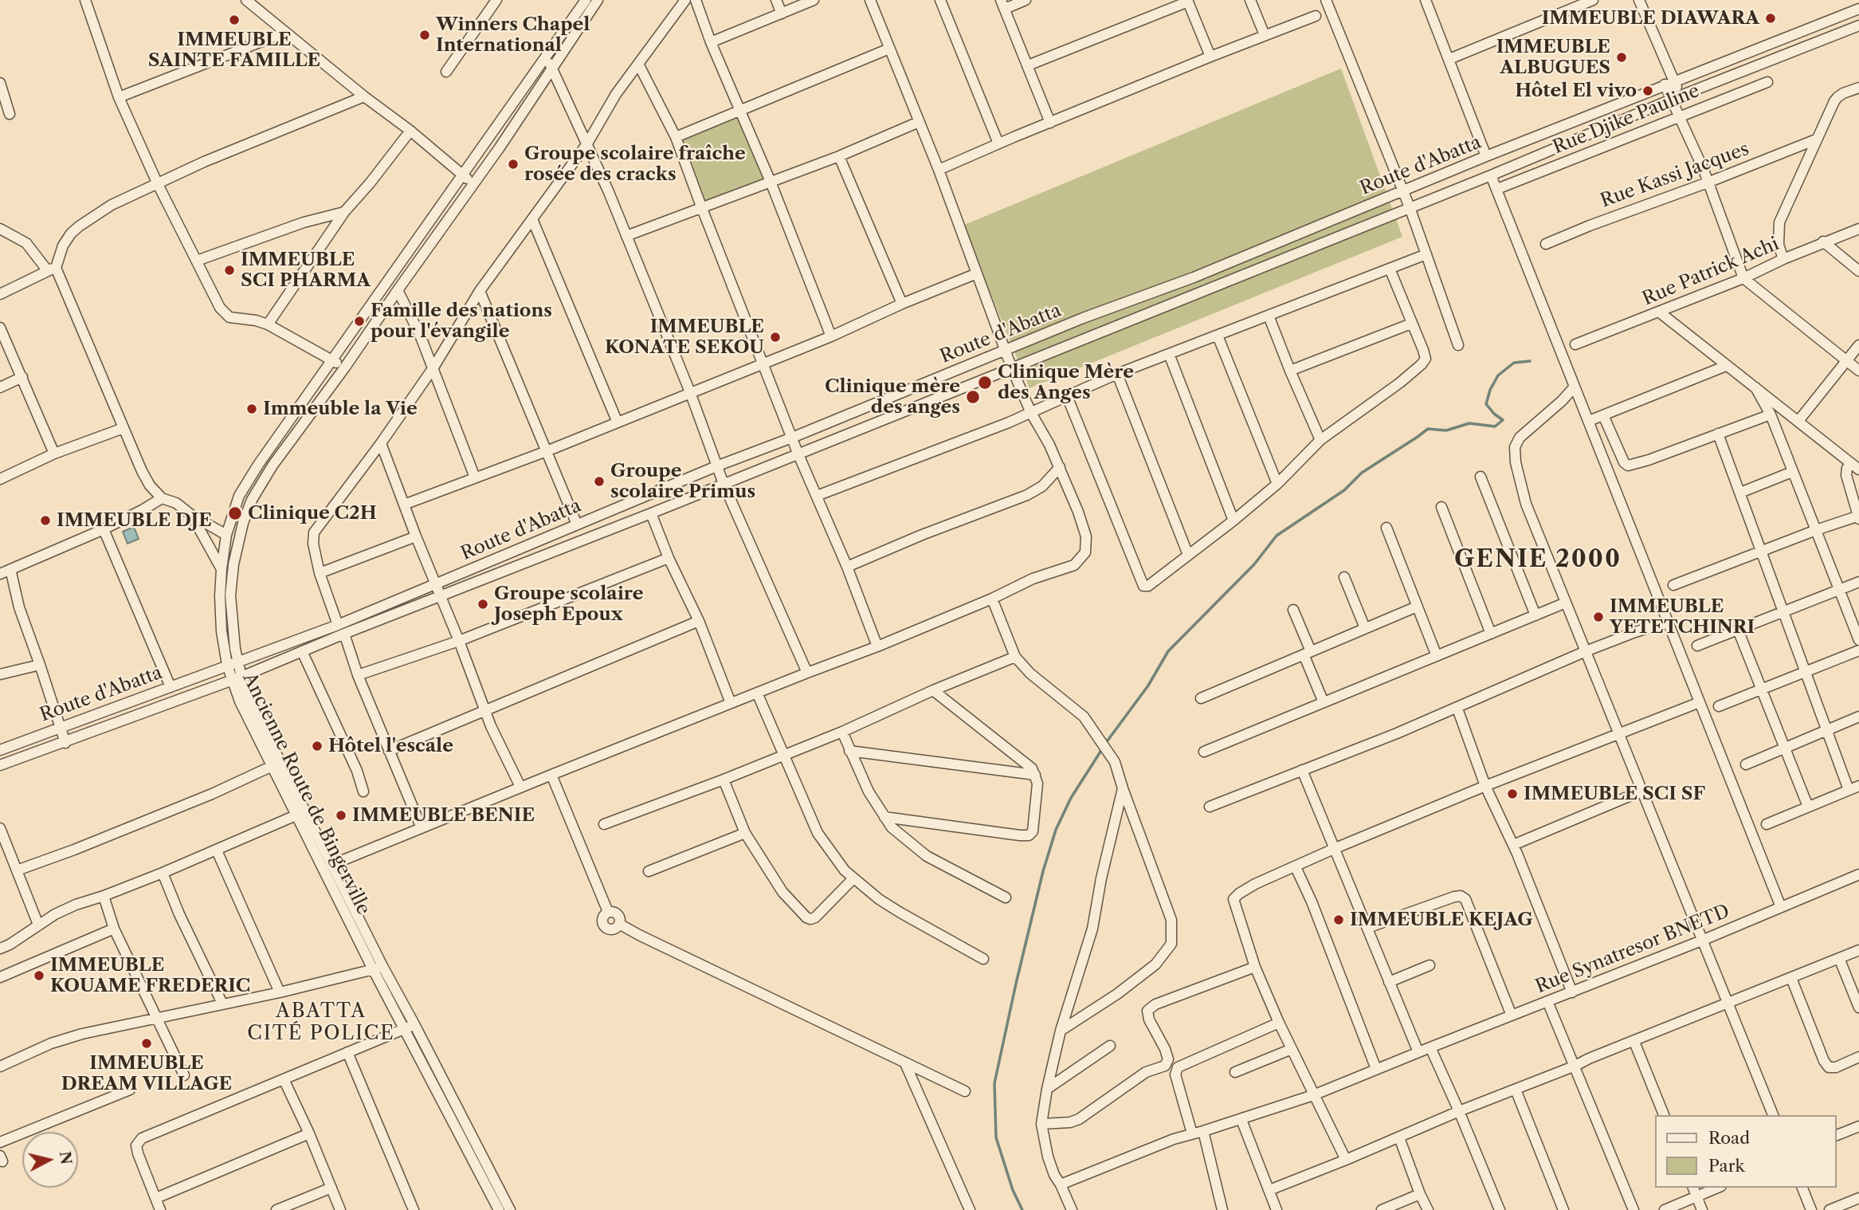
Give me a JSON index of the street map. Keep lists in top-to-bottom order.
{
  "streets": {
    "street": [
      "Rue Djike Pauline",
      "Route d'Abatta",
      "Rue Kassi Jacques",
      "Rue Patrick Achi",
      "Ancienne Route de Bingerville",
      "Rue Synatresor BNETD"
    ]
  },
  "crossings": [
    ["Route d'Abatta", "Ancienne Route de Bingerville"]
  ],
  "districts": ["GENIE 2000", "ABATTA CITÉ POLICE"],
  "places": [
    "IMMEUBLE DIAWARA",
    "IMMEUBLE SAINTE FAMILLE",
    "Winners Chapel International",
    "IMMEUBLE ALBUGUES",
    "Hôtel El vivo",
    "Groupe scolaire fraîche rosée des cracks",
    "IMMEUBLE SCI PHARMA",
    "Famille des nations pour l'évangile",
    "IMMEUBLE KONATE SEKOU",
    "Clinique Mère des Anges",
    "Clinique mère des anges",
    "Immeuble la Vie",
    "Groupe scolaire Primus",
    "Clinique C2H",
    "IMMEUBLE DJE",
    "Groupe scolaire Joseph Epoux",
    "IMMEUBLE YETETCHINRI",
    "Hôtel l'escale",
    "IMMEUBLE SCI SF",
    "IMMEUBLE BENIE",
    "IMMEUBLE KEJAG",
    "IMMEUBLE KOUAME FREDERIC",
    "IMMEUBLE DREAM VILLAGE"
  ],
  "legend": ["Road", "Park"],
  "north": "right"
}
